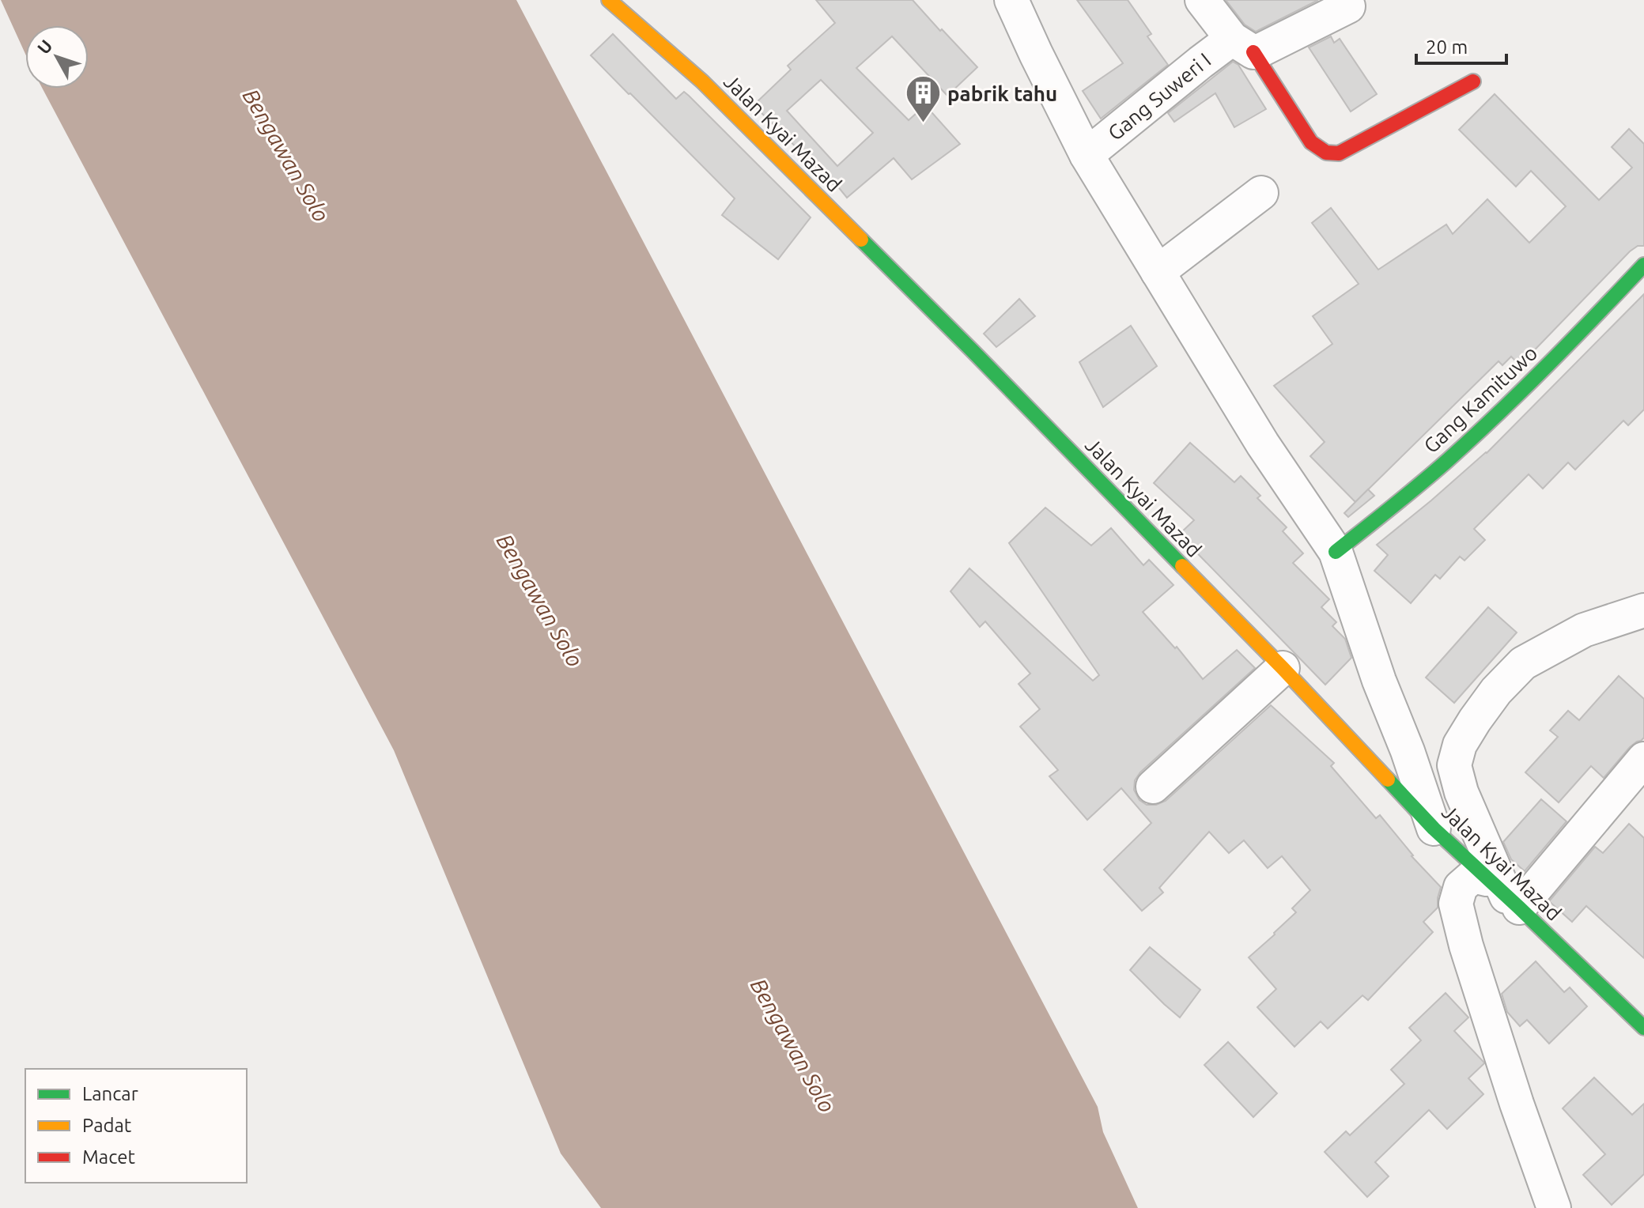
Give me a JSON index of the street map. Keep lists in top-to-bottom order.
{
  "streets": {
    "street": ["Gang Suweri I", "Jalan Kyai Mazad", "Gang Kamituwo"]
  },
  "water": ["Bengawan Solo"],
  "places": {
    "building": ["pabrik tahu"]
  },
  "legend": ["Lancar", "Padat", "Macet"],
  "scale_bar": "20 m",
  "north": "top left"
}
